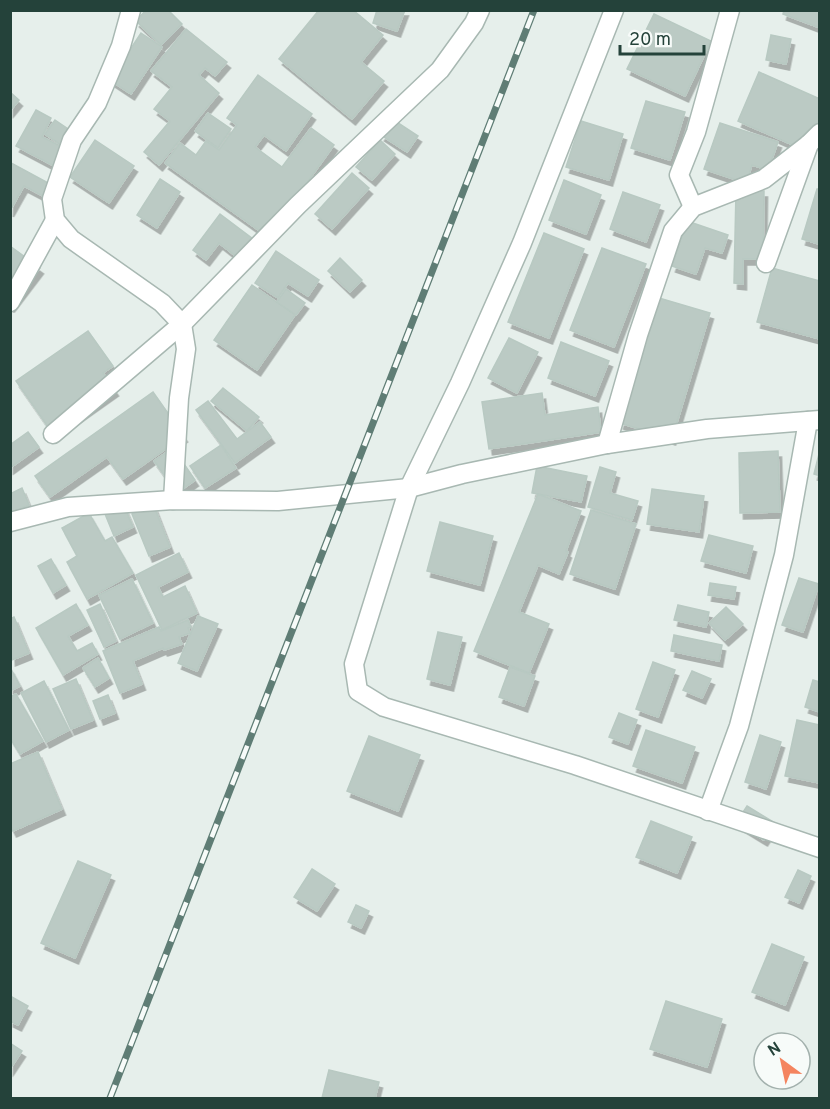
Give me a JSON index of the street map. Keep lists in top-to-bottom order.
{
  "scale_bar": "20 m",
  "north": "top left"
}
